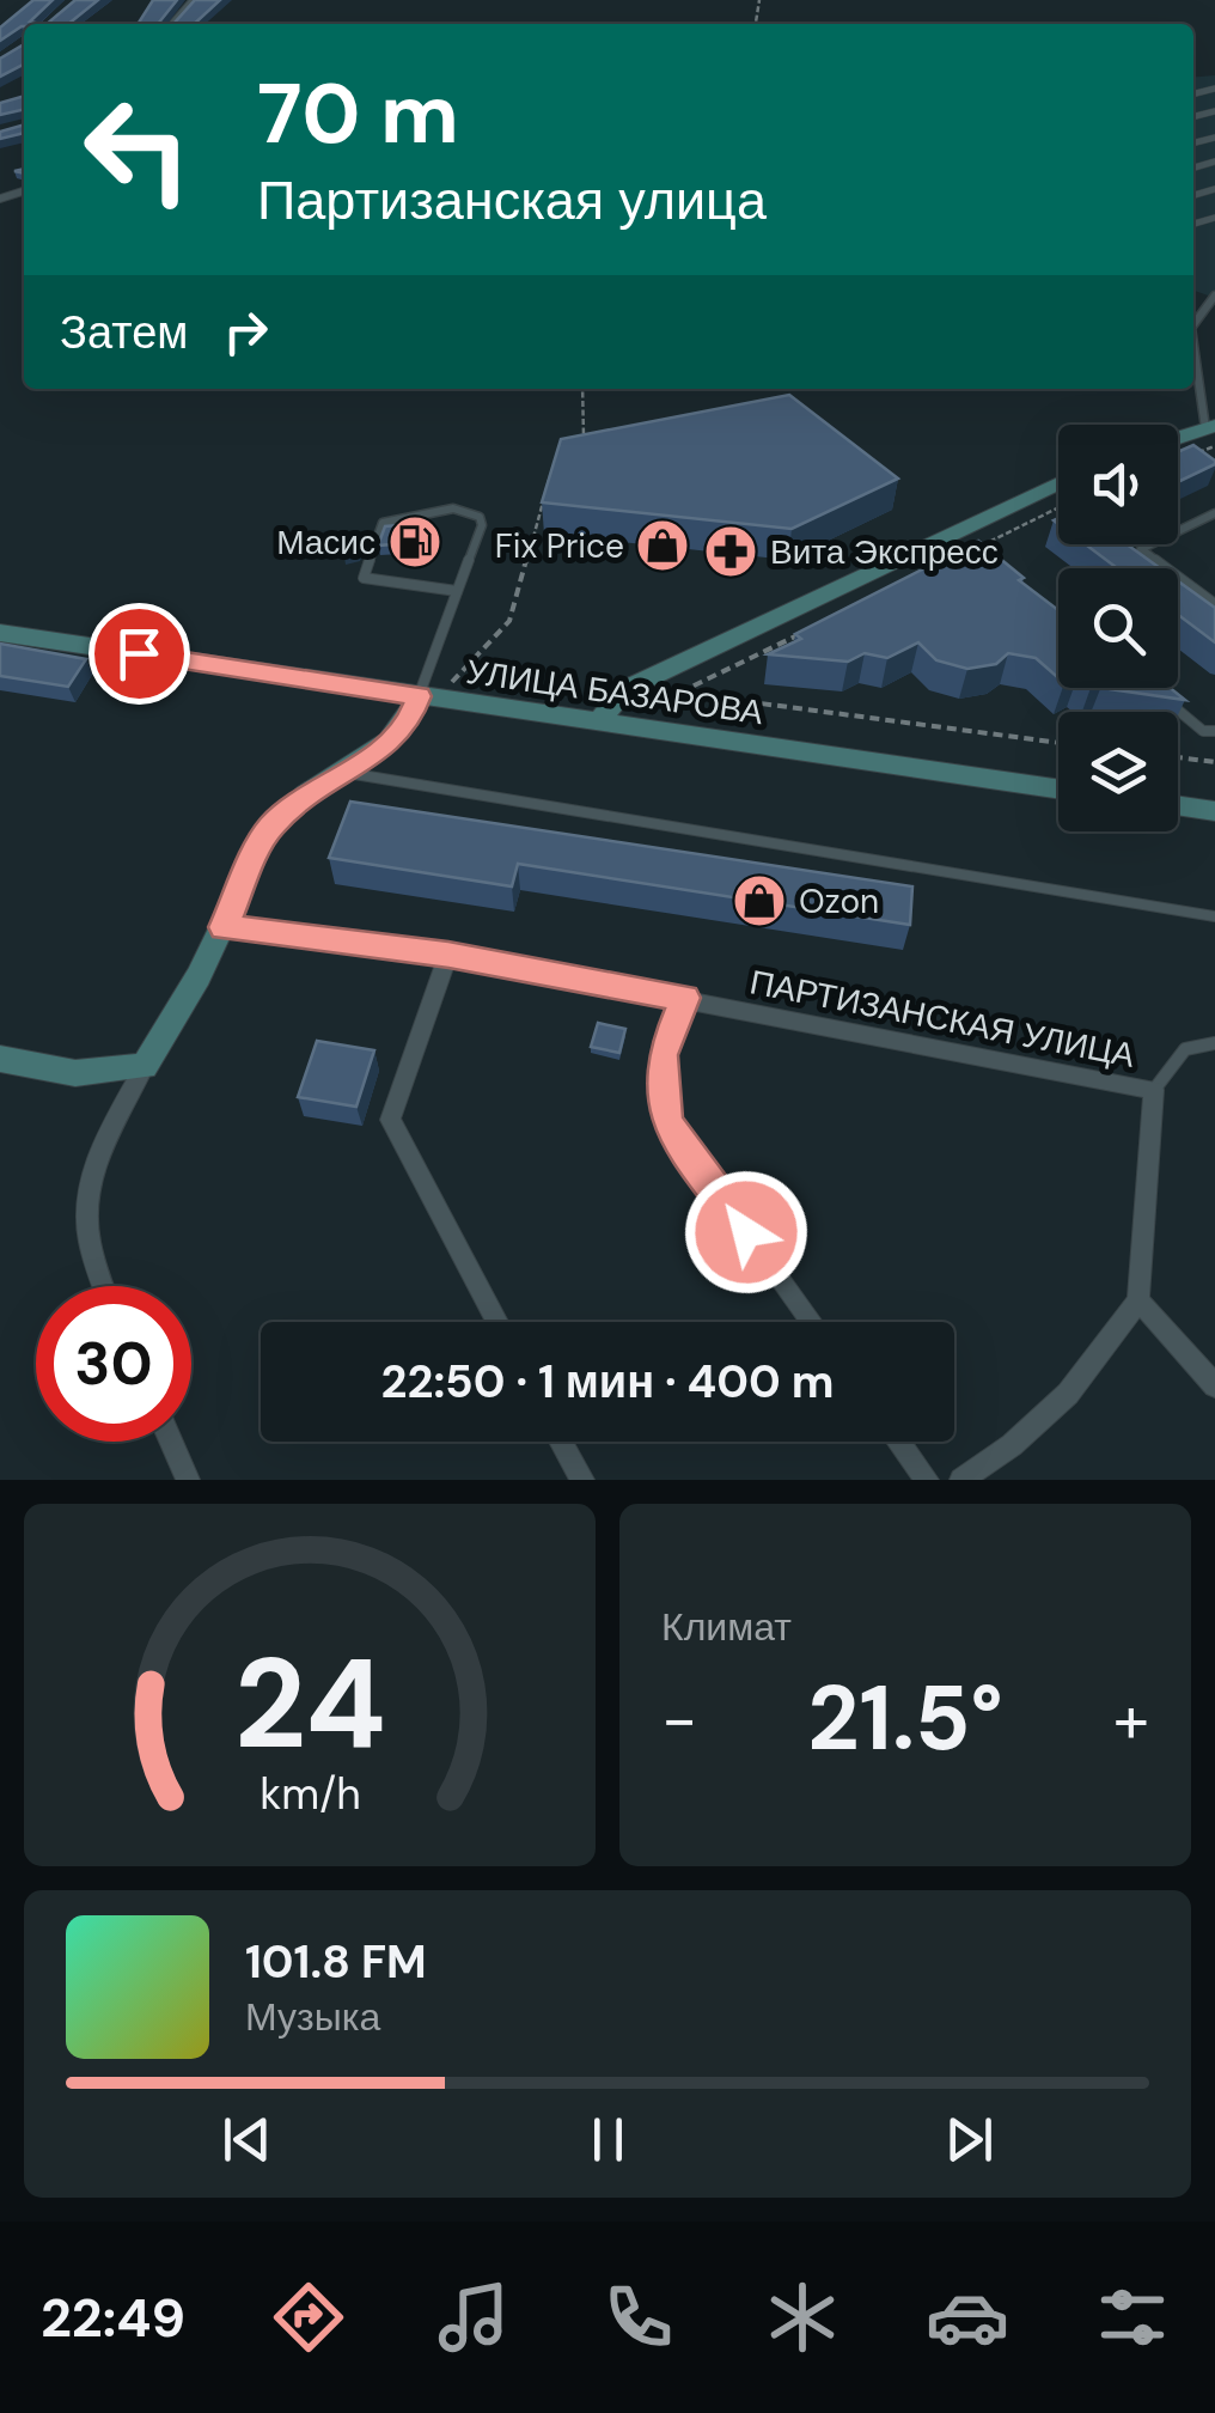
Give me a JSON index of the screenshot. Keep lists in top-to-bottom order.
{
  "streets": {
    "street": ["УЛИЦА БАЗАРОВА", "ПАРТИЗАНСКАЯ УЛИЦА"]
  },
  "places": {
    "fuel station": ["Масис"],
    "shop": ["Fix Price", "Ozon"],
    "pharmacy": ["Вита Экспресс"]
  },
  "page": {
    "turn": ["70 m", "Партизанская улица"],
    "then": "Затем",
    "limit": "30",
    "trip": "22:50 · 1 мин · 400 m",
    "tile": "Климат",
    "heat": ["−", "21.5°", "+"],
    "song": ["101.8 FM", "Музыка"],
    "tabs": "22:49",
    "gauge": ["24", "km/h"]
  }
}
